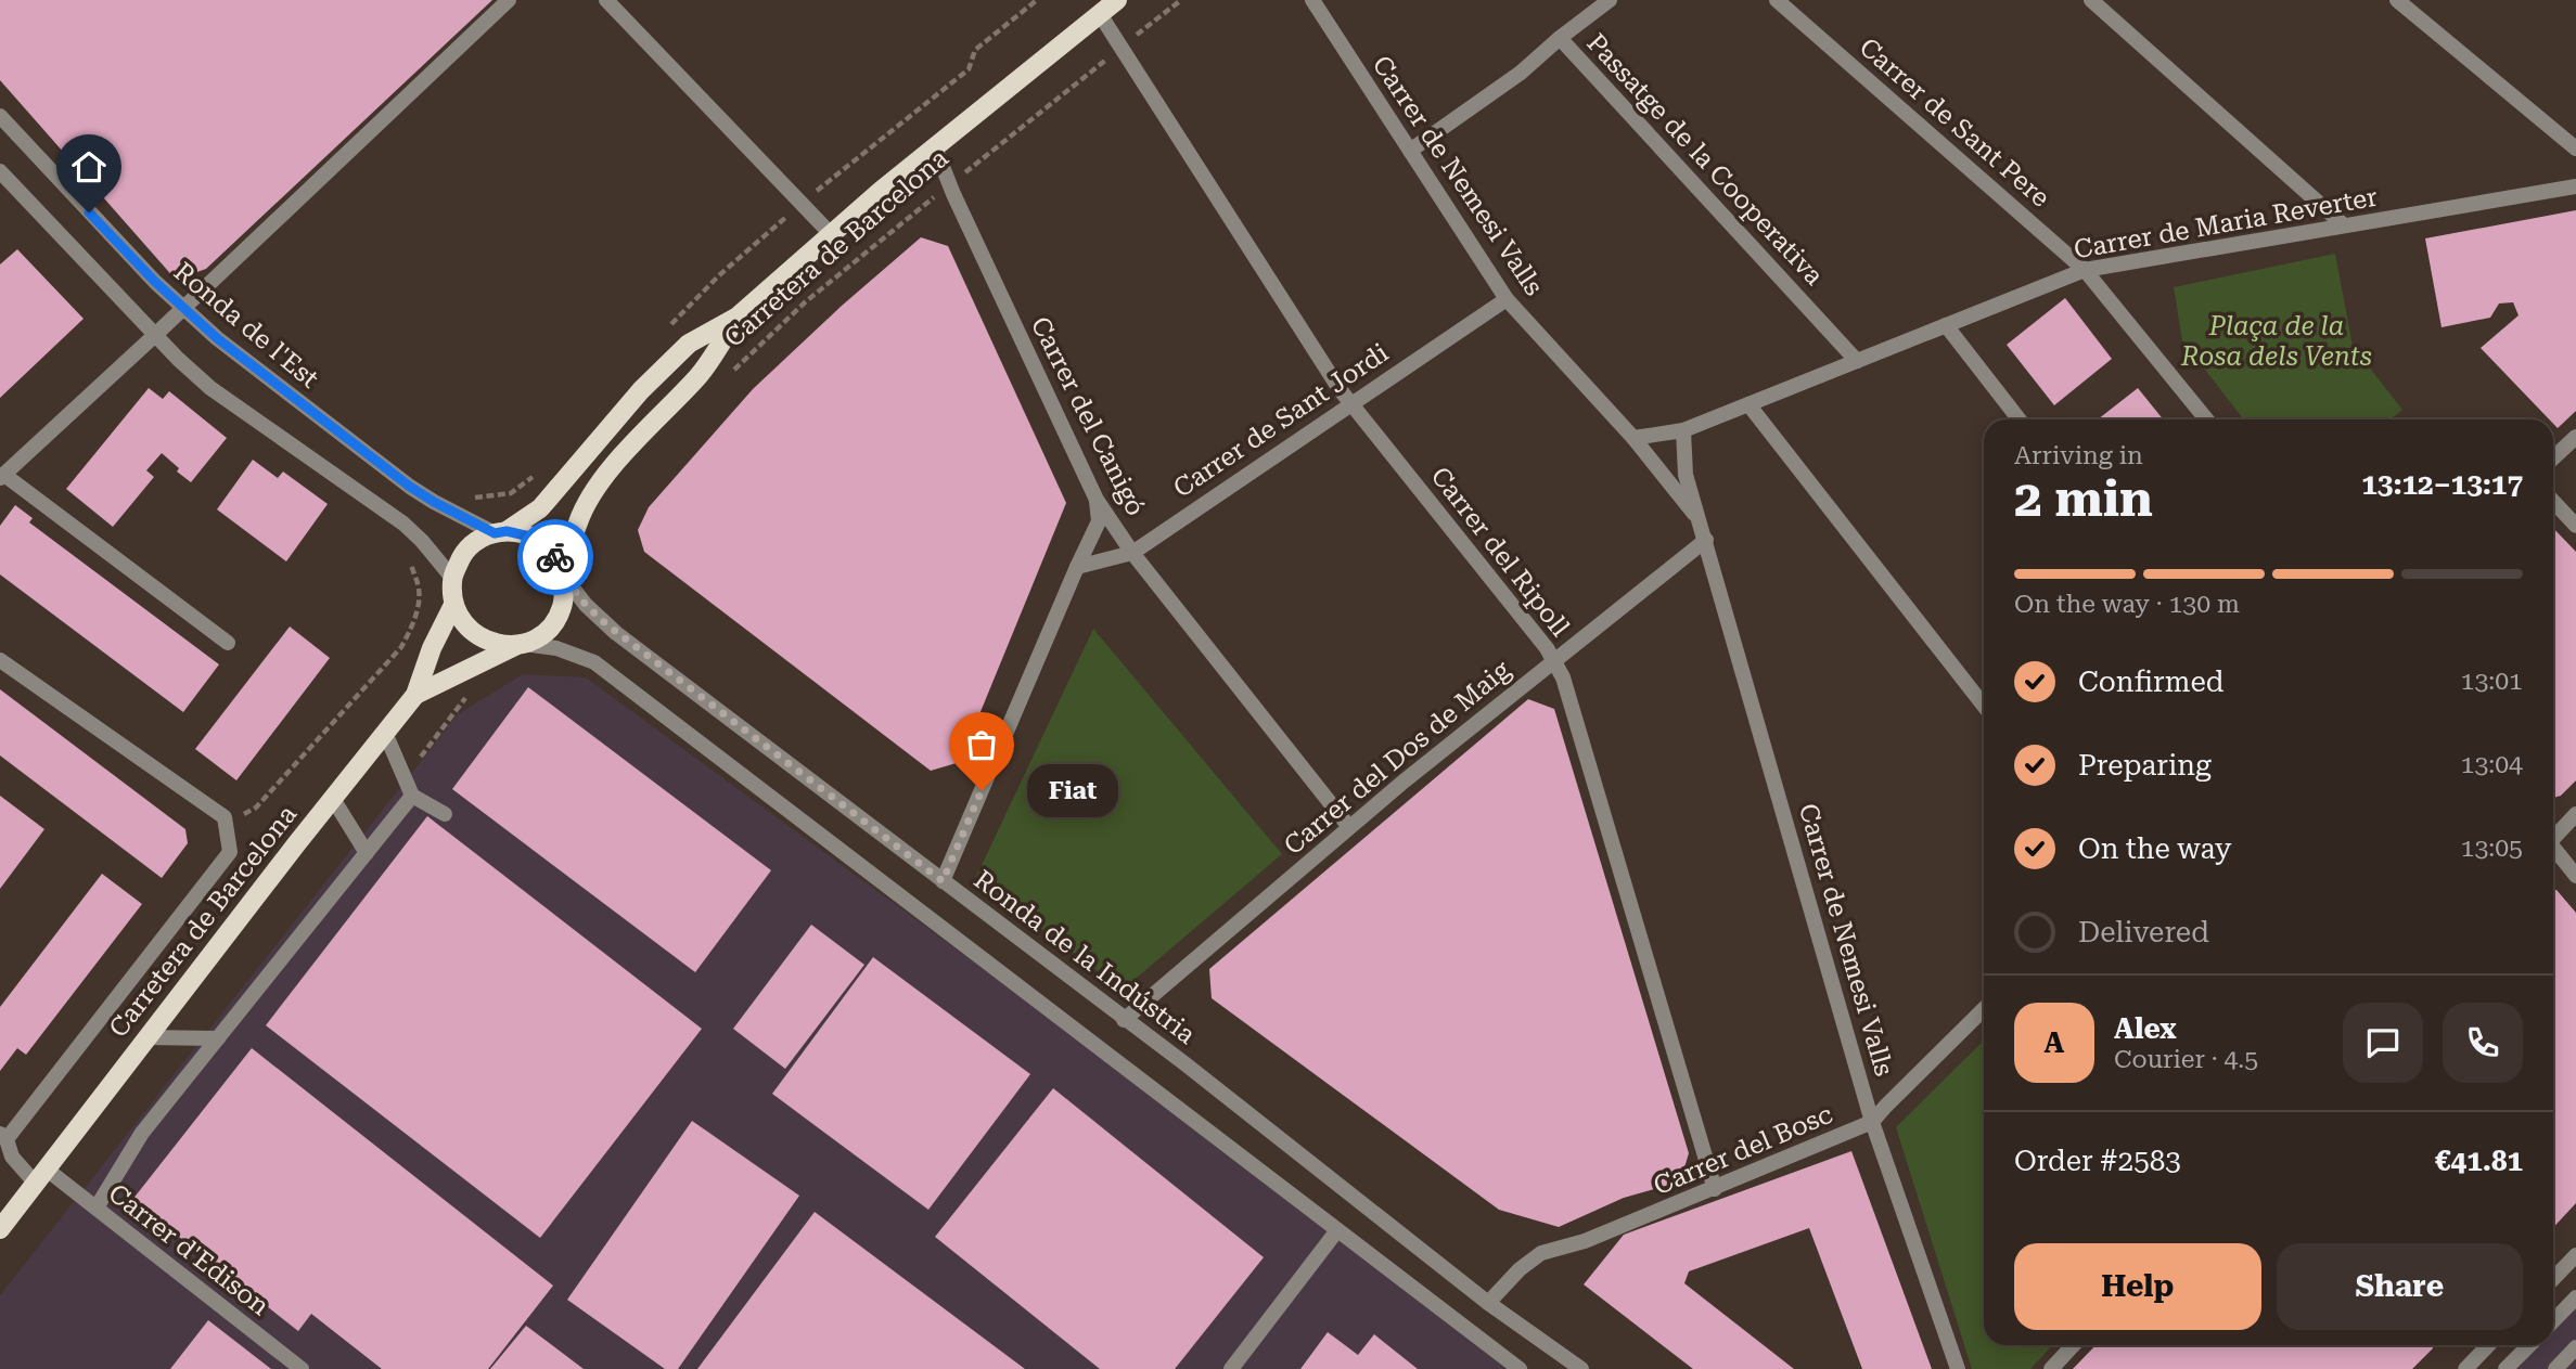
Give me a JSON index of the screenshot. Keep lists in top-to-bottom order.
{
  "streets": {
    "main road": ["Carretera de Barcelona"],
    "street": [
      "Carrer de Sant Pere",
      "Passatge de la Cooperativa",
      "Carrer de Nemesi Valls",
      "Carrer de Maria Reverter",
      "Ronda de l'Est",
      "Carrer del Canigó",
      "Carrer de Sant Jordi",
      "Carrer del Ripoll",
      "Carrer del Dos de Maig",
      "Ronda de la Indústria",
      "Carrer del Bosc",
      "Carrer d'Edison"
    ]
  },
  "crossings": [
    ["Carrer de Sant Pere", "Carrer de Maria Reverter"],
    ["Passatge de la Cooperativa", "Carrer de Maria Reverter"],
    ["Carrer de Nemesi Valls", "Carrer de Maria Reverter"],
    ["Carrer de Nemesi Valls", "Carrer de Sant Jordi"],
    ["Carrer de Nemesi Valls", "Carrer del Dos de Maig"],
    ["Carrer de Nemesi Valls", "Carrer del Bosc"],
    ["Carretera de Barcelona", "Ronda de l'Est"],
    ["Carretera de Barcelona", "Carrer del Canigó"],
    ["Carretera de Barcelona", "Carrer del Ripoll"],
    ["Carretera de Barcelona", "Ronda de la Indústria"],
    ["Carretera de Barcelona", "Carrer d'Edison"],
    ["Ronda de l'Est", "Ronda de la Indústria"],
    ["Carrer del Canigó", "Carrer de Sant Jordi"],
    ["Carrer del Canigó", "Carrer del Dos de Maig"],
    ["Carrer de Sant Jordi", "Carrer del Ripoll"],
    ["Carrer del Ripoll", "Carrer del Dos de Maig"],
    ["Carrer del Ripoll", "Carrer del Bosc"],
    ["Carrer del Dos de Maig", "Ronda de la Indústria"],
    ["Ronda de la Indústria", "Carrer del Bosc"]
  ],
  "parks": ["Plaça de la Rosa dels Vents"],
  "places": ["Fiat"],
  "page": {
    "heading": ["2 min", "Arriving in", "13:12–13:17"],
    "panel": [
      "Alex",
      "Courier · 4.5",
      "Order #2583",
      "€41.81"
    ],
    "bar": "On the way · 130 m",
    "list": [
      ["Confirmed", "13:01"],
      ["Preparing", "13:04"],
      ["On the way", "13:05"],
      "Delivered"
    ],
    "bubble": "Fiat",
    "round": "A",
    "buttons": ["Help", "Share"]
  }
}
